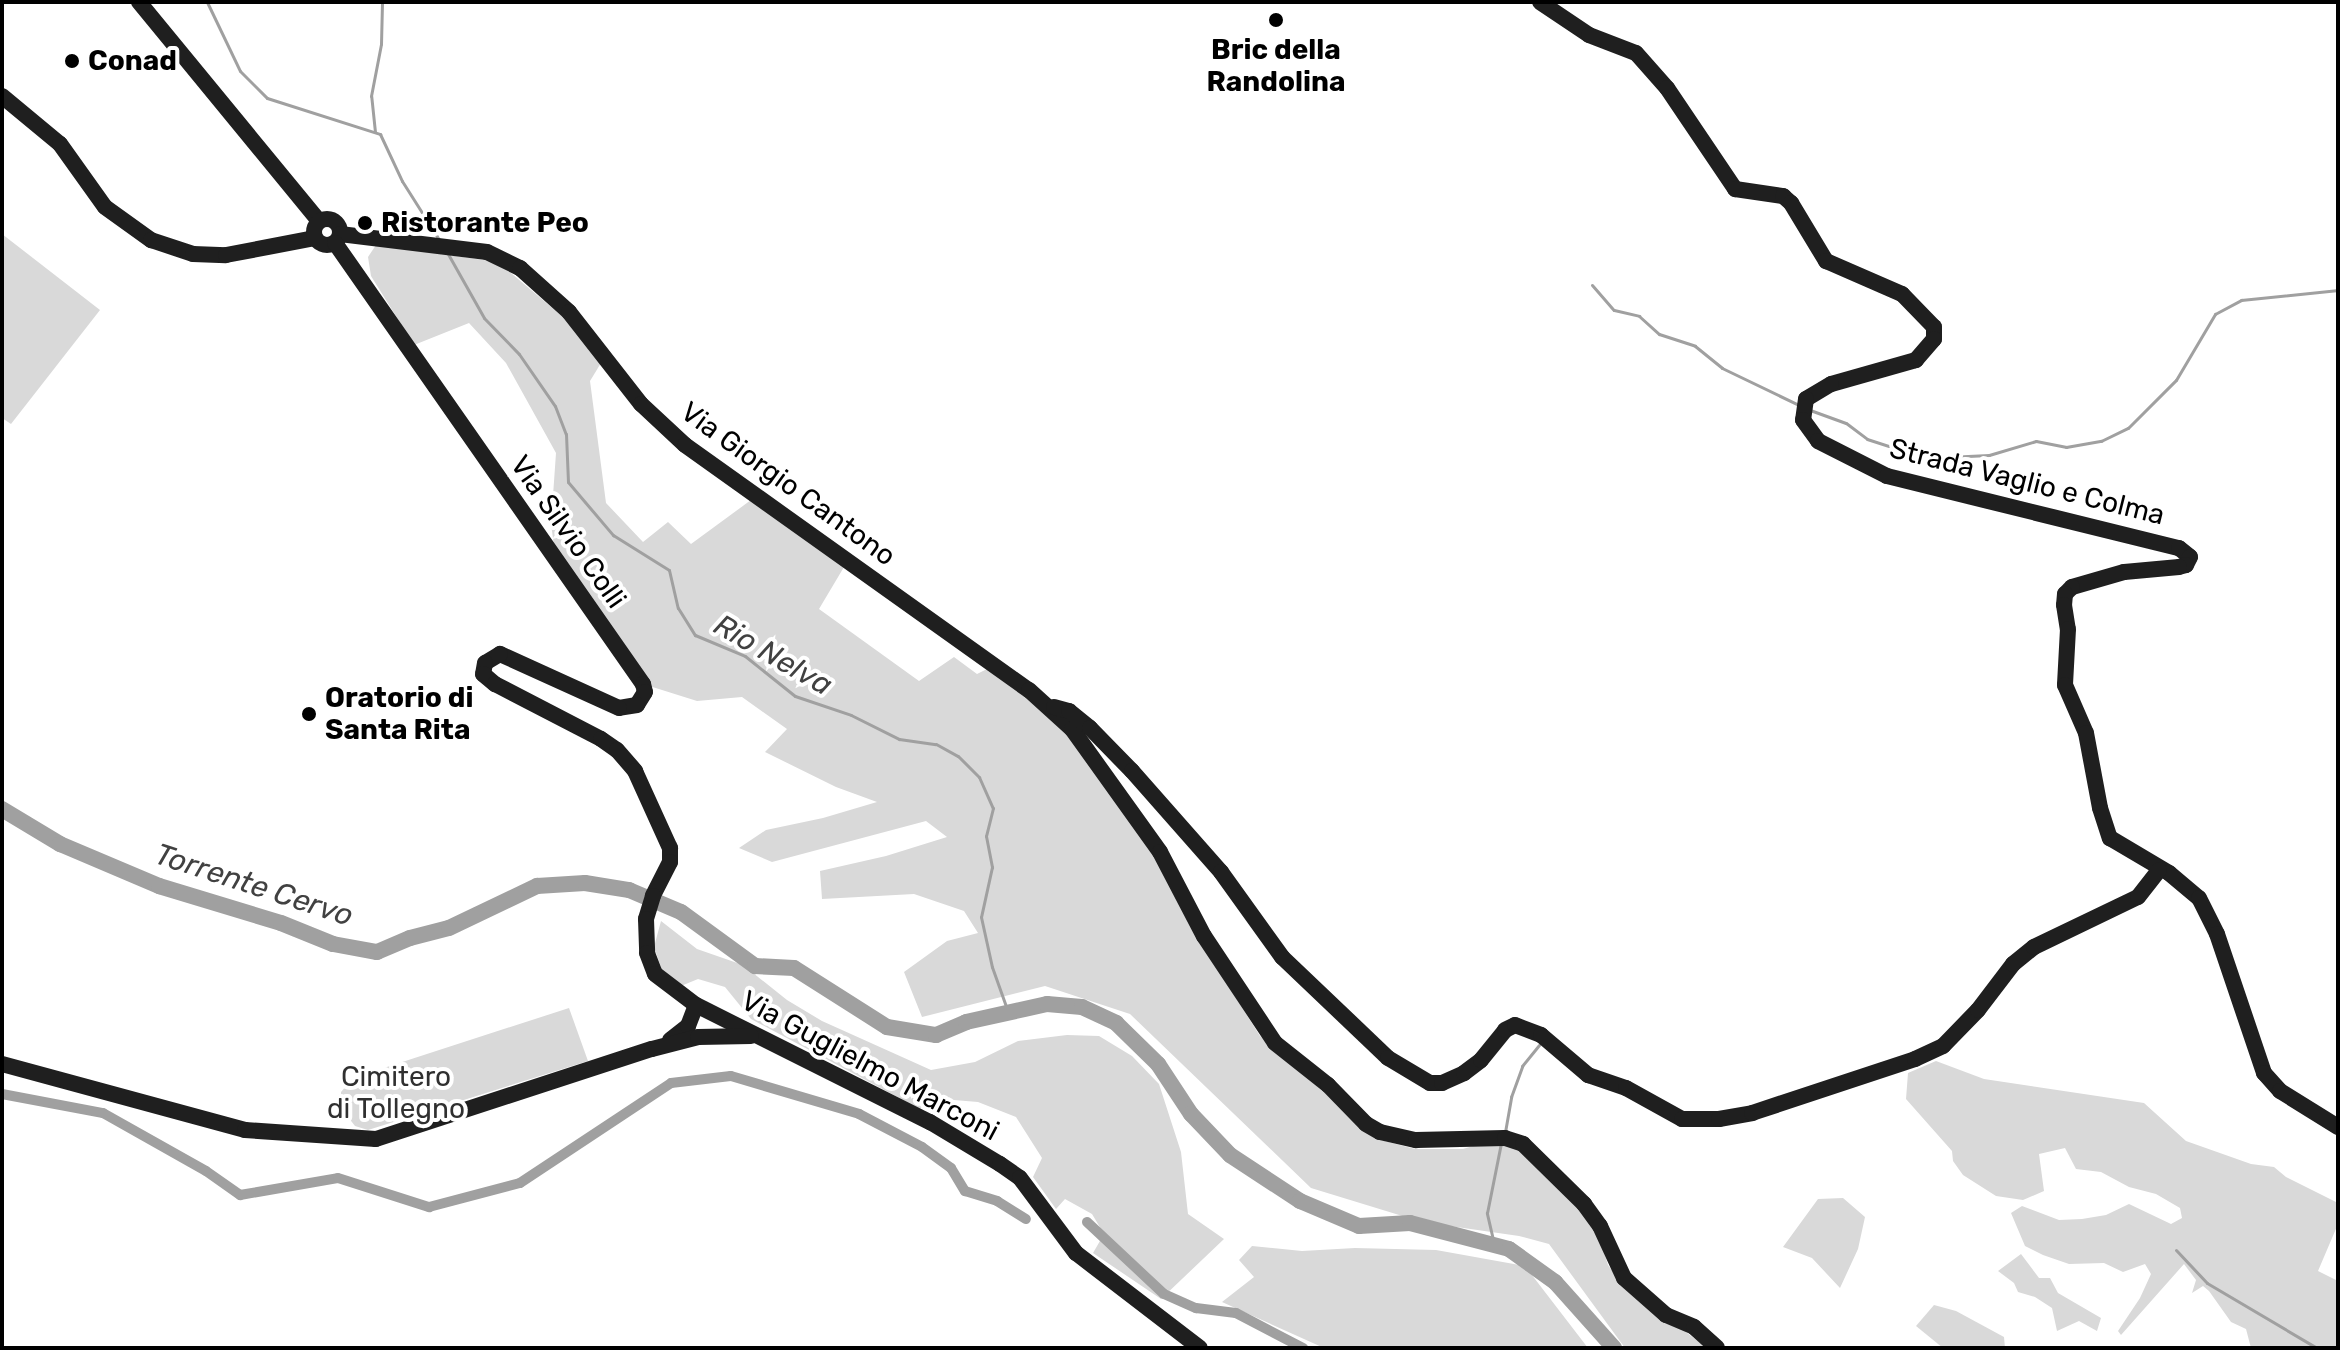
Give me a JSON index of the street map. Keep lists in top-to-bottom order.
{
  "streets": {
    "street": [
      "Strada Vaglio e Colma",
      "Via Giorgio Cantono",
      "Via Silvio Colli",
      "Via Guglielmo Marconi"
    ]
  },
  "crossings": [
    ["Via Giorgio Cantono", "Via Silvio Colli"],
    ["Via Silvio Colli", "Via Guglielmo Marconi"]
  ],
  "water": ["Rio Nelva", "Torrente Cervo"],
  "parks": ["Cimitero di Tollegno"],
  "places": [
    "Bric della Randolina",
    "Conad",
    "Ristorante Peo",
    "Oratorio di Santa Rita"
  ]
}
